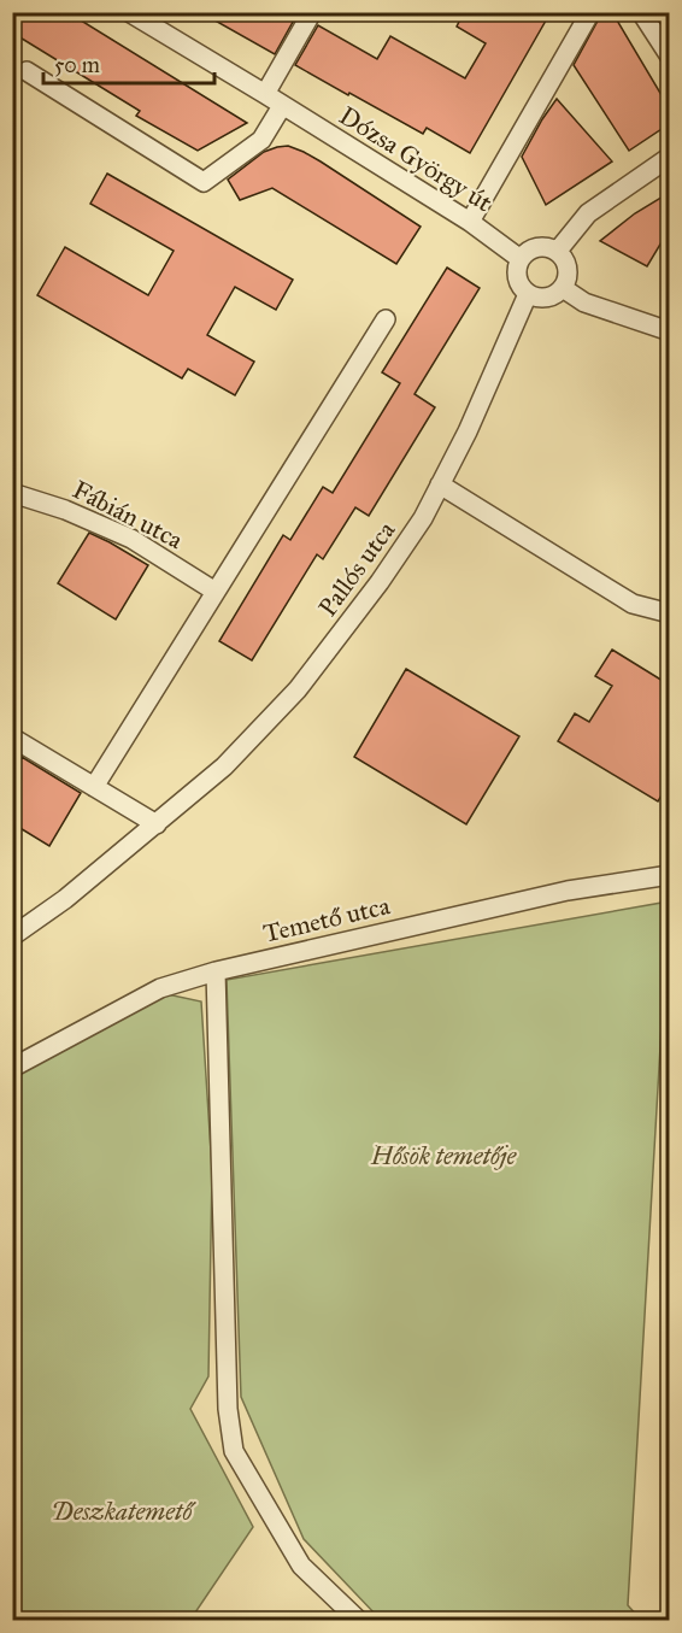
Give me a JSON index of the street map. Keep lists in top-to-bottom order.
{
  "streets": {
    "street": [
      "Dózsa György út",
      "Fábián utca",
      "Pallós utca",
      "Temető utca"
    ]
  },
  "crossings": [
    ["Dózsa György út", "Pallós utca"]
  ],
  "parks": ["Hősök temetője", "Deszkatemető"],
  "scale_bar": "50 m"
}
